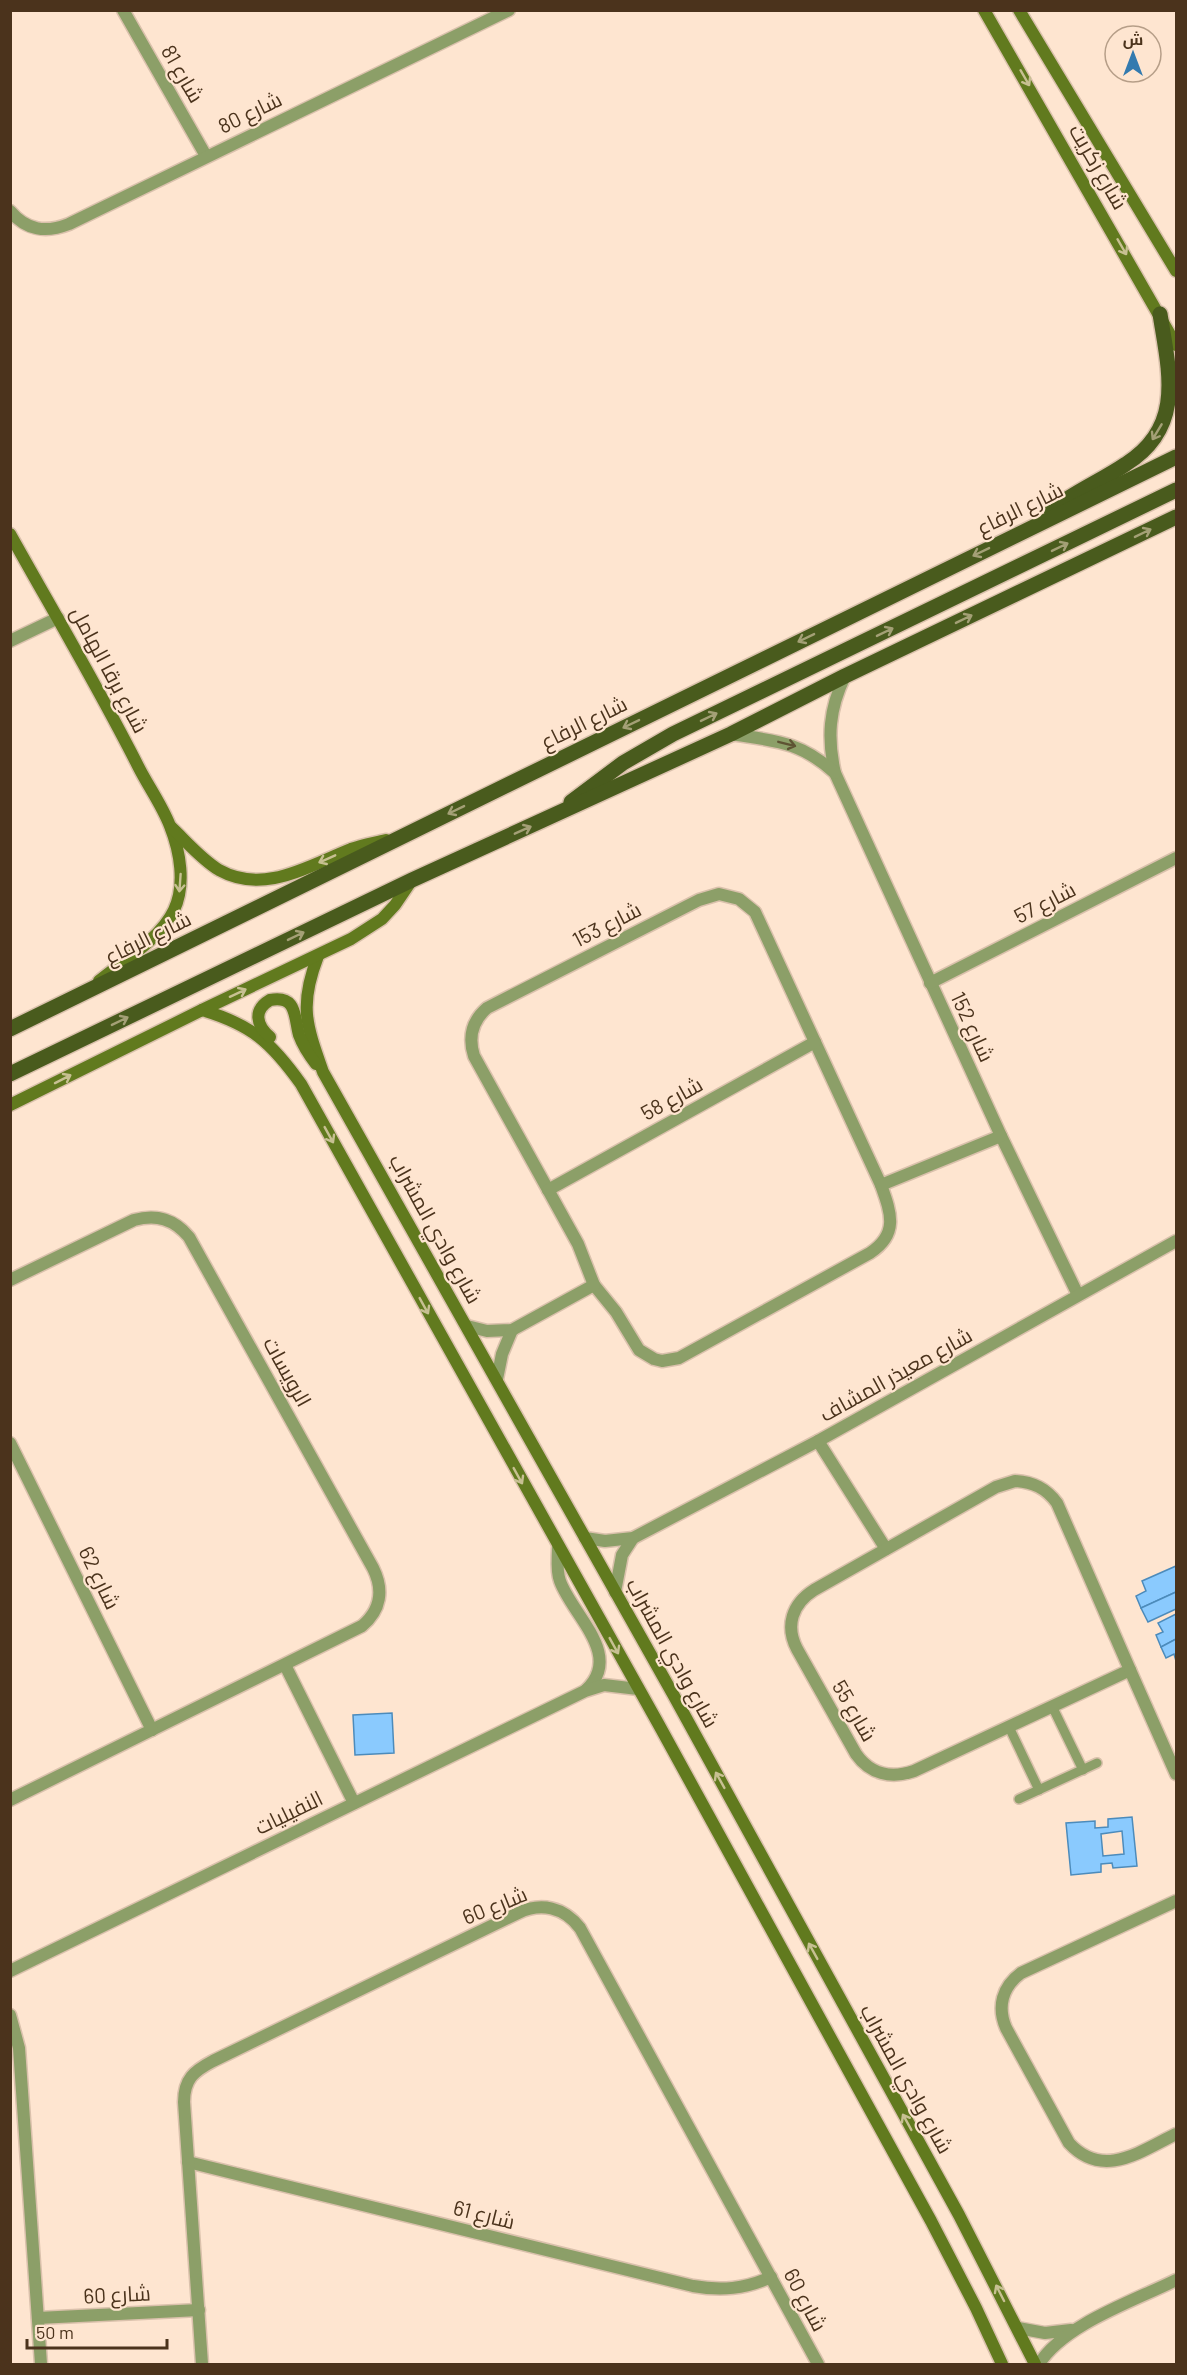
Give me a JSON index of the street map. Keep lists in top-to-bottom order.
{
  "streets": {
    "main road": ["شارع الرفاع"],
    "street": [
      "شارع 81",
      "شارع 80",
      "شارع زكريت",
      "شارع برقا الهامل",
      "شارع 57",
      "شارع 153",
      "شارع 152",
      "شارع 58",
      "شارع وادي المشراب",
      "الرويسات",
      "شارع معيذر المشاف",
      "شارع 62",
      "شارع 55",
      "النفيليات",
      "شارع 60",
      "شارع 61"
    ]
  },
  "crossings": [
    ["شارع 81", "شارع 80"],
    ["شارع الرفاع", "شارع برقا الهامل"],
    ["شارع 57", "شارع 152"],
    ["شارع 153", "شارع 58"],
    ["شارع 152", "شارع معيذر المشاف"],
    ["شارع وادي المشراب", "شارع معيذر المشاف"],
    ["الرويسات", "شارع 62"],
    ["شارع 60", "شارع 61"]
  ],
  "scale_bar": "50 m",
  "north": "top"
}
